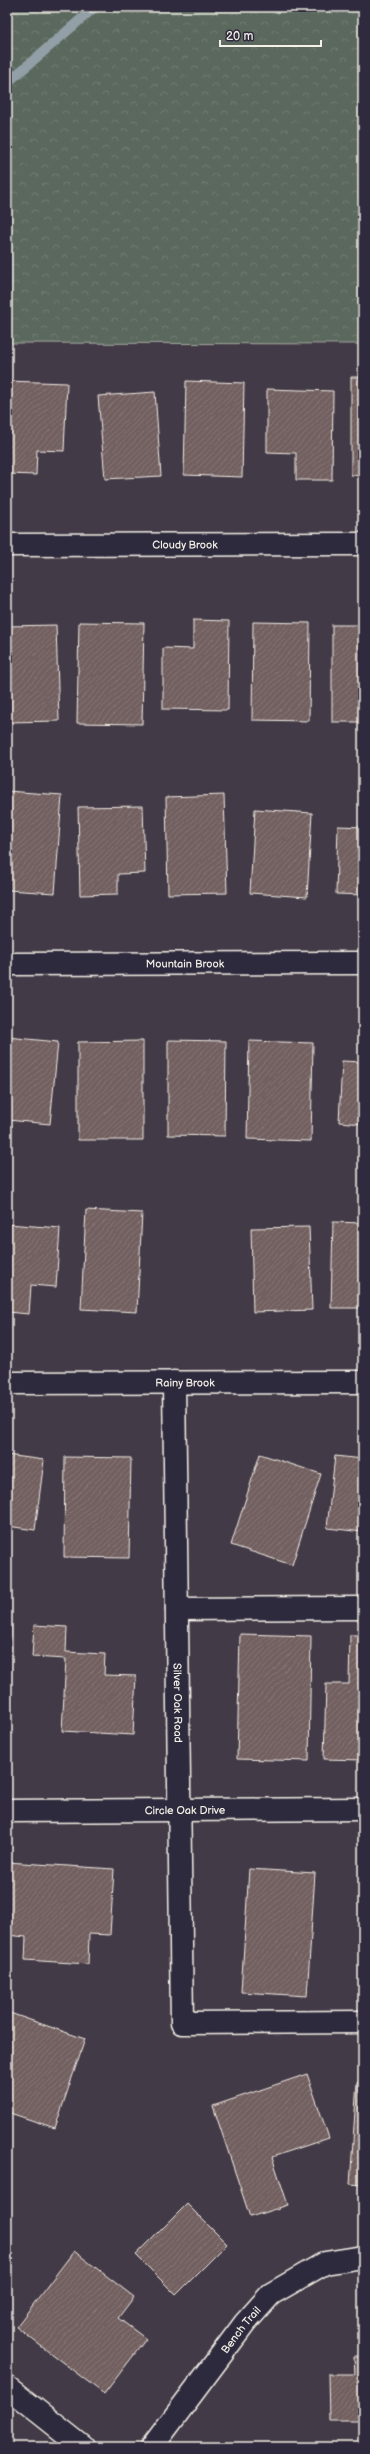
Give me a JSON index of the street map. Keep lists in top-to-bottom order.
{
  "streets": {
    "street": [
      "Cloudy Brook",
      "Mountain Brook",
      "Rainy Brook",
      "Silver Oak Road",
      "Circle Oak Drive",
      "Bench Trail"
    ]
  },
  "crossings": [
    ["Rainy Brook", "Silver Oak Road"],
    ["Silver Oak Road", "Circle Oak Drive"]
  ],
  "scale_bar": "20 m"
}
